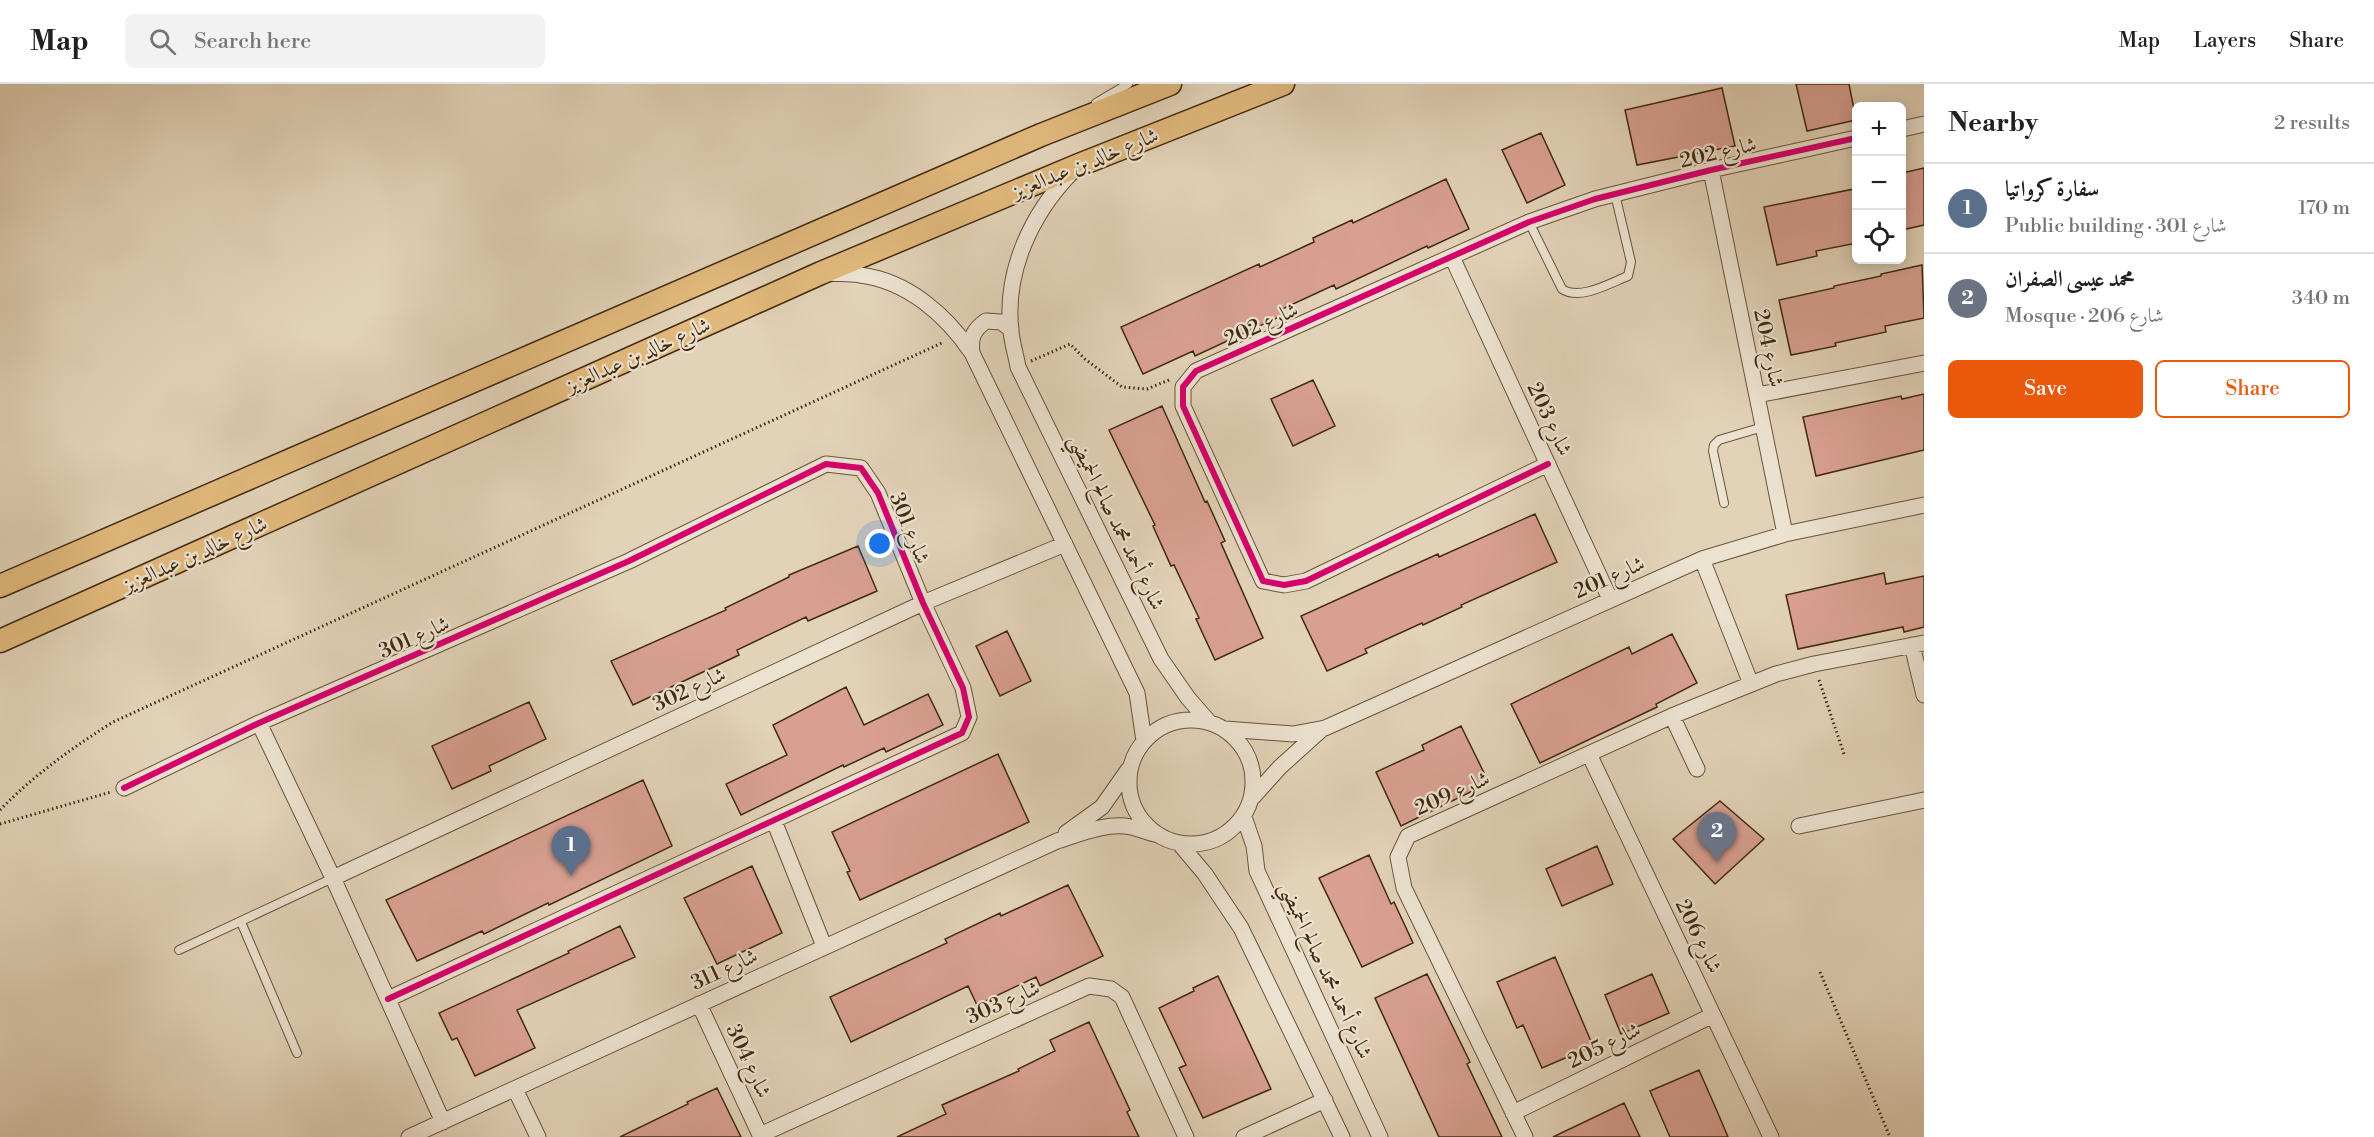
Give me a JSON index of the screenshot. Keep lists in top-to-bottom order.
{
  "streets": {
    "main road": ["شارع خالد بن عبدالعزيز"],
    "street": [
      "شارع 202",
      "شارع 204",
      "شارع 203",
      "شارع أحمد محمد صالح الحميضي",
      "شارع 301",
      "شارع 201",
      "شارع 302",
      "شارع 209",
      "شارع 206",
      "شارع 311",
      "شارع 303",
      "شارع 205",
      "شارع 304"
    ]
  },
  "crossings": [
    ["شارع 202", "شارع 204"],
    ["شارع 202", "شارع 203"],
    ["شارع خالد بن عبدالعزيز", "شارع أحمد محمد صالح الحميضي"],
    ["شارع 204", "شارع 201"],
    ["شارع 203", "شارع 201"],
    ["شارع أحمد محمد صالح الحميضي", "شارع 201"],
    ["شارع أحمد محمد صالح الحميضي", "شارع 311"],
    ["شارع 301", "شارع 302"],
    ["شارع 201", "شارع 311"],
    ["شارع 209", "شارع 206"],
    ["شارع 209", "شارع 205"],
    ["شارع 206", "شارع 205"],
    ["شارع 311", "شارع 304"],
    ["شارع 303", "شارع 304"]
  ],
  "page": {
    "header": "Map",
    "search": "Search here",
    "nav": ["Map", "Layers", "Share"],
    "heading": ["Nearby", "2 results"],
    "map_buttons": ["+", "−"],
    "list": [
      {
        "mark": "1",
        "name": "سفارة كرواتيا",
        "note": "Public building · شارع 301",
        "value": "170 m"
      },
      {
        "mark": "2",
        "name": "محمد عيسى الصفران",
        "note": "Mosque · شارع 206",
        "value": "340 m"
      }
    ],
    "buttons": ["Save", "Share"],
    "pins": ["2", "1"]
  }
}
